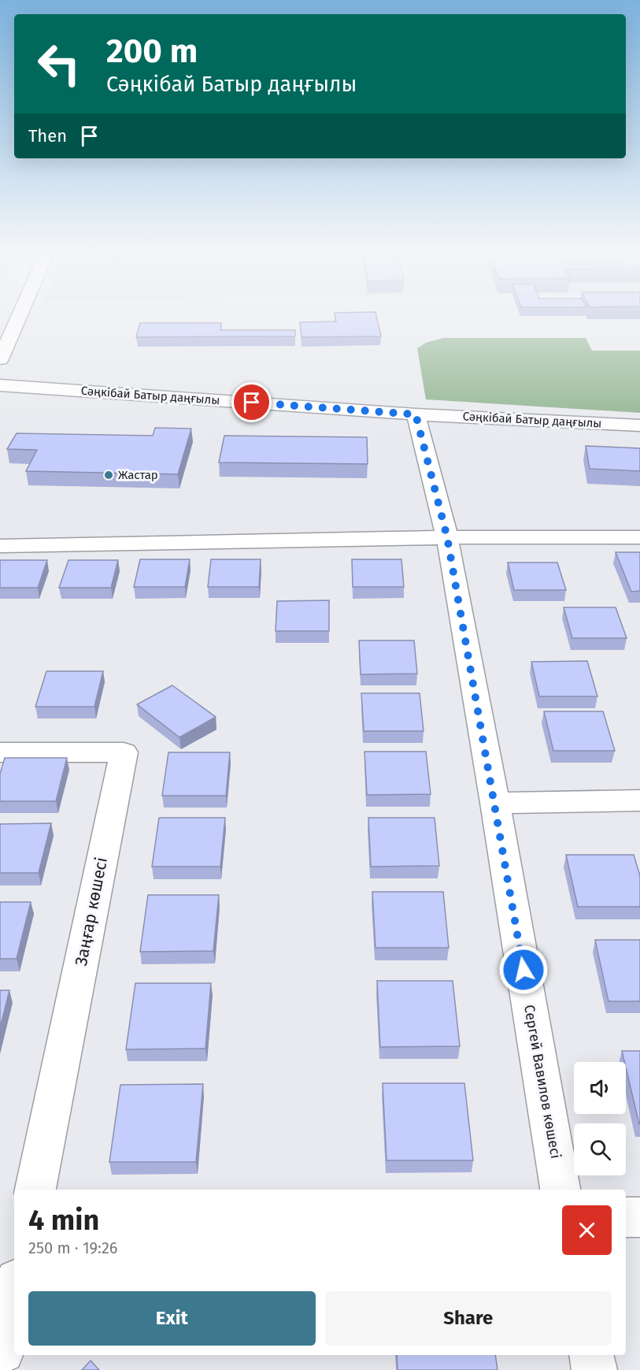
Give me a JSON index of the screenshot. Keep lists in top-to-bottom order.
{
  "streets": {
    "street": ["Сәңкібай Батыр даңғылы", "Заңғар көшесі", "Сергей Вавилов көшесі"]
  },
  "crossings": [
    ["Сәңкібай Батыр даңғылы", "Сергей Вавилов көшесі"]
  ],
  "places": ["Жастар"],
  "page": {
    "turn": ["200 m", "Сәңкібай Батыр даңғылы"],
    "then": "Then",
    "heading": ["4 min", "250 m · 19:26"],
    "buttons": ["Exit", "Share"]
  }
}
